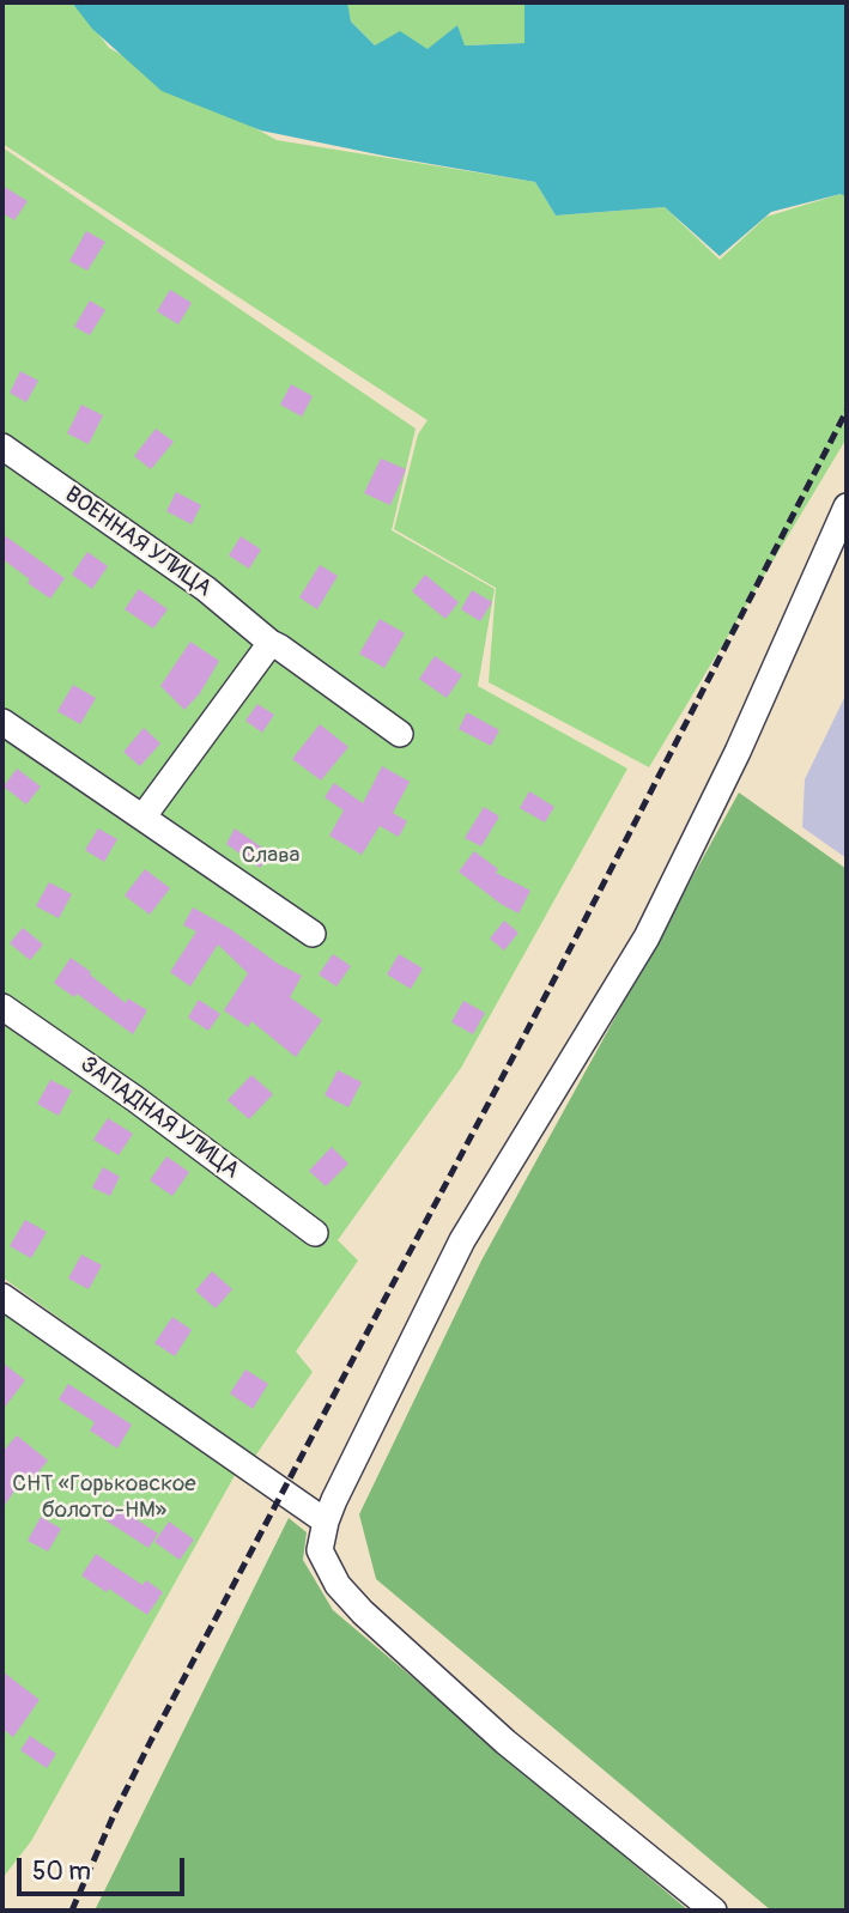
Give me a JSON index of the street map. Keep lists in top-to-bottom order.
{
  "streets": {
    "street": ["ВОЕННАЯ УЛИЦА", "ЗАПАДНАЯ УЛИЦА"]
  },
  "parks": ["Слава", "СНТ «Горьковское болото-НМ»"],
  "scale_bar": "50 m"
}
